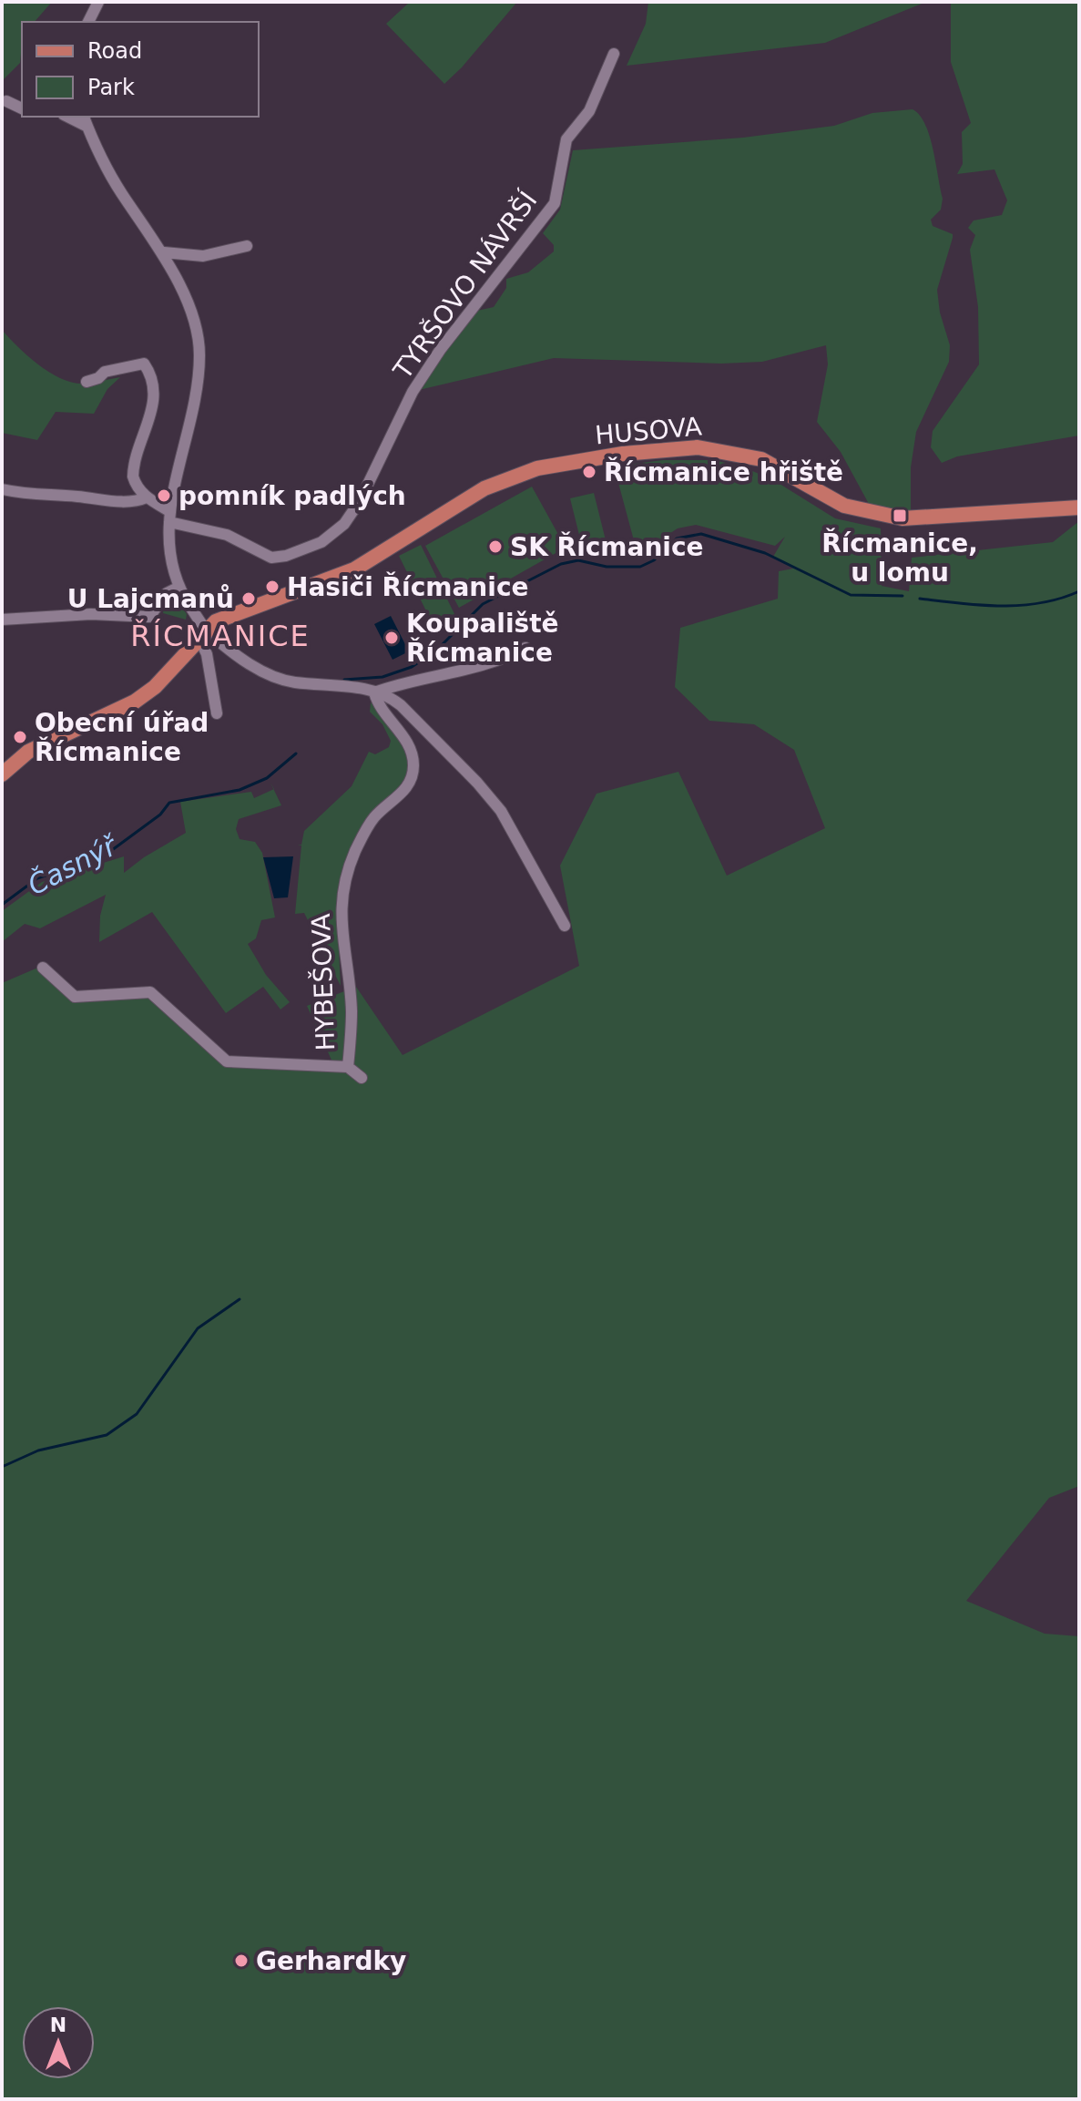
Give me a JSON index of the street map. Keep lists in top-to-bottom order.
{
  "streets": {
    "main road": ["HUSOVA"],
    "street": ["TYRŠOVO NÁVRŠÍ", "HYBEŠOVA"]
  },
  "districts": ["ŘÍCMANICE"],
  "water": ["Časnýř"],
  "places": {
    "other": [
      "Řícmanice hřiště",
      "pomník padlých",
      "SK Řícmanice",
      "Hasiči Řícmanice",
      "U Lajcmanů",
      "Koupaliště Řícmanice",
      "Obecní úřad Řícmanice",
      "Gerhardky"
    ],
    "transit": ["Řícmanice, u lomu"]
  },
  "legend": ["Road", "Park"],
  "north": "top"
}
